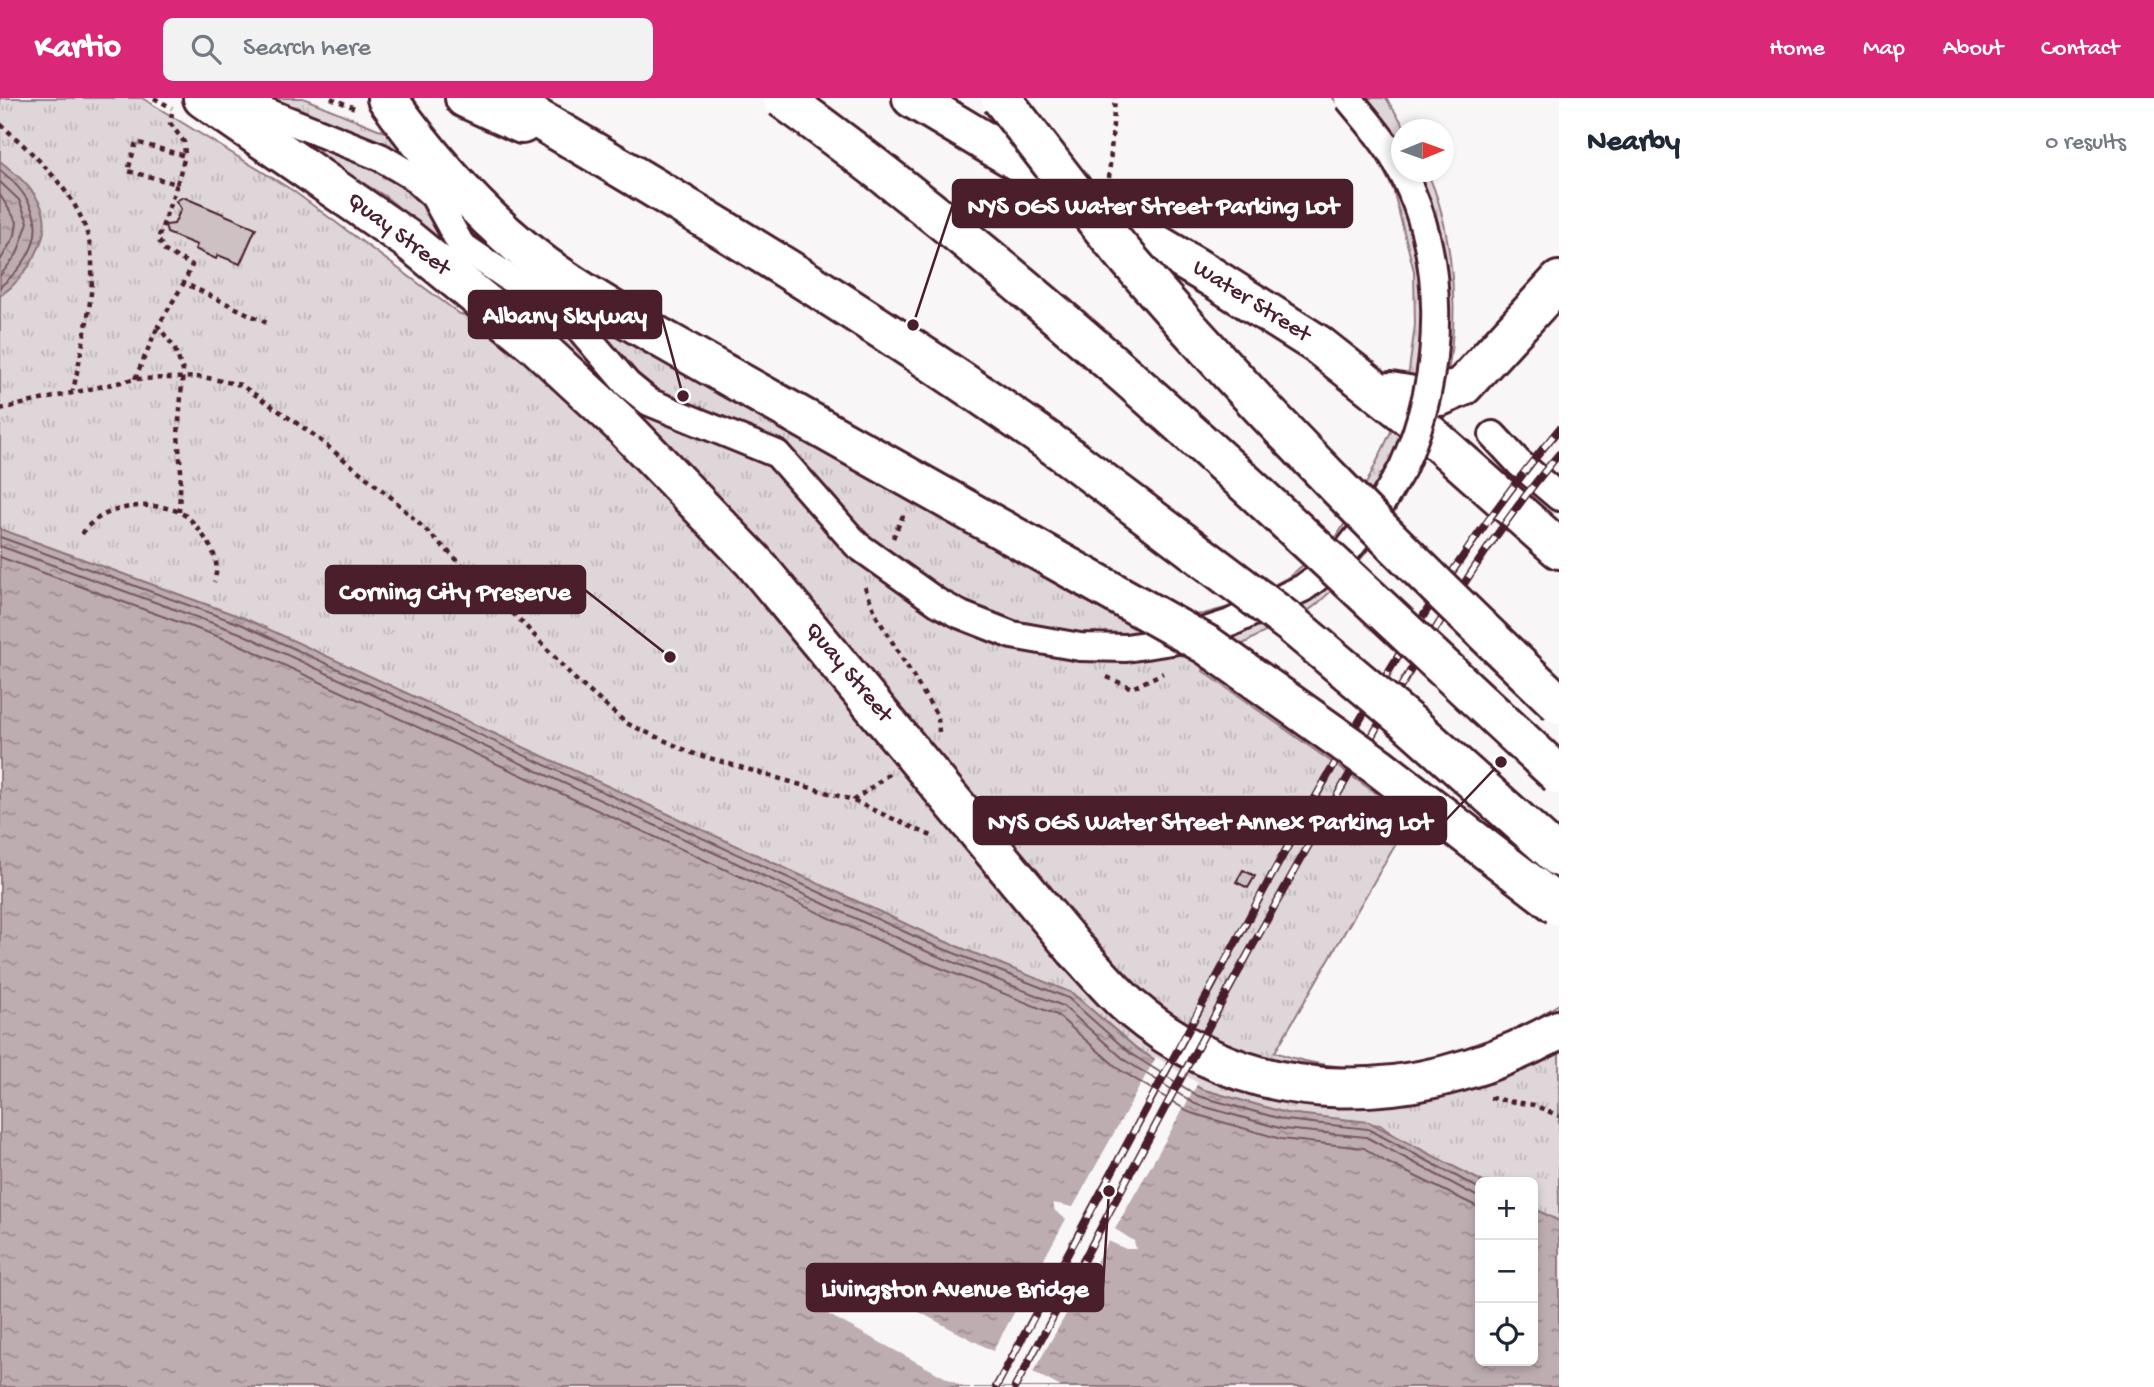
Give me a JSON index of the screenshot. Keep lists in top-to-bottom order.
{
  "streets": {
    "main road": ["Quay Street", "Water Street"]
  },
  "places": [
    "NYS OGS Water Street Parking Lot",
    "Albany Skyway",
    "Corning City Preserve",
    "NYS OGS Water Street Annex Parking Lot",
    "Livingston Avenue Bridge"
  ],
  "north": "right",
  "page": {
    "header": "Kartio",
    "search": "Search here",
    "nav": [
      "Home",
      "Map",
      "About",
      "Contact"
    ],
    "heading": ["Nearby", "0 results"],
    "map_buttons": ["+", "−"]
  }
}
